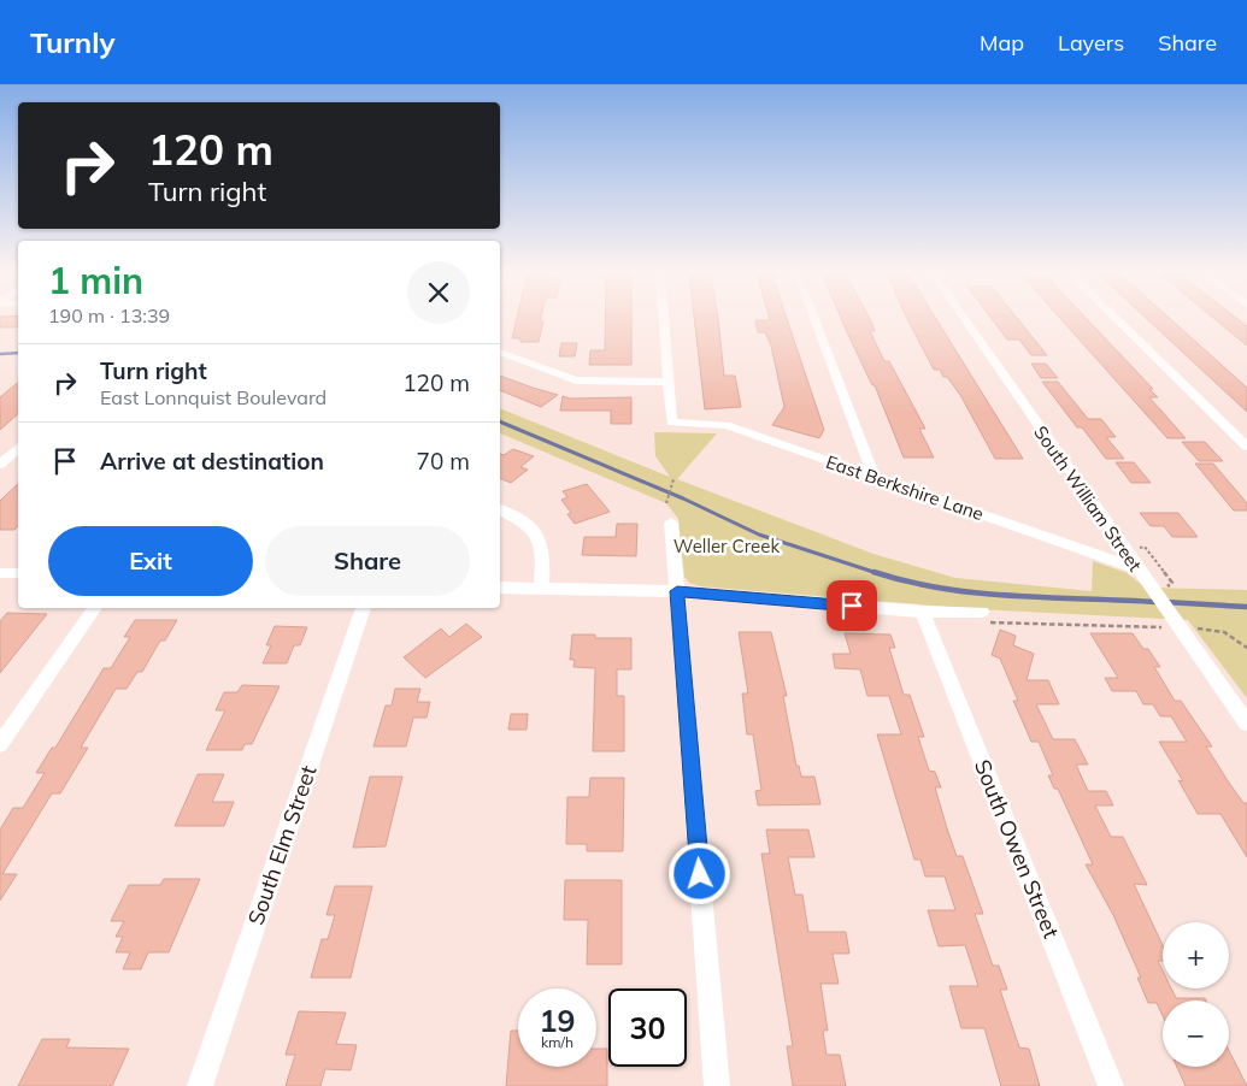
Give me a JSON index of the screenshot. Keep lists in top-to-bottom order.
{
  "streets": {
    "street": [
      "East Berkshire Lane",
      "South William Street",
      "South Elm Street",
      "South Owen Street"
    ]
  },
  "crossings": [
    ["East Berkshire Lane", "South William Street"]
  ],
  "parks": ["Weller Creek"],
  "page": {
    "header": "Turnly",
    "nav": ["Map", "Layers", "Share"],
    "turn": ["120 m", "Turn right"],
    "heading": ["1 min", "190 m · 13:39"],
    "list": [
      {
        "name": "Turn right",
        "note": "East Lonnquist Boulevard",
        "value": "120 m"
      },
      {
        "name": "Arrive at destination",
        "value": "70 m"
      }
    ],
    "buttons": ["Exit", "Share"],
    "map_buttons": ["+", "−"],
    "speed": "19 km/h",
    "limit": "30"
  }
}
